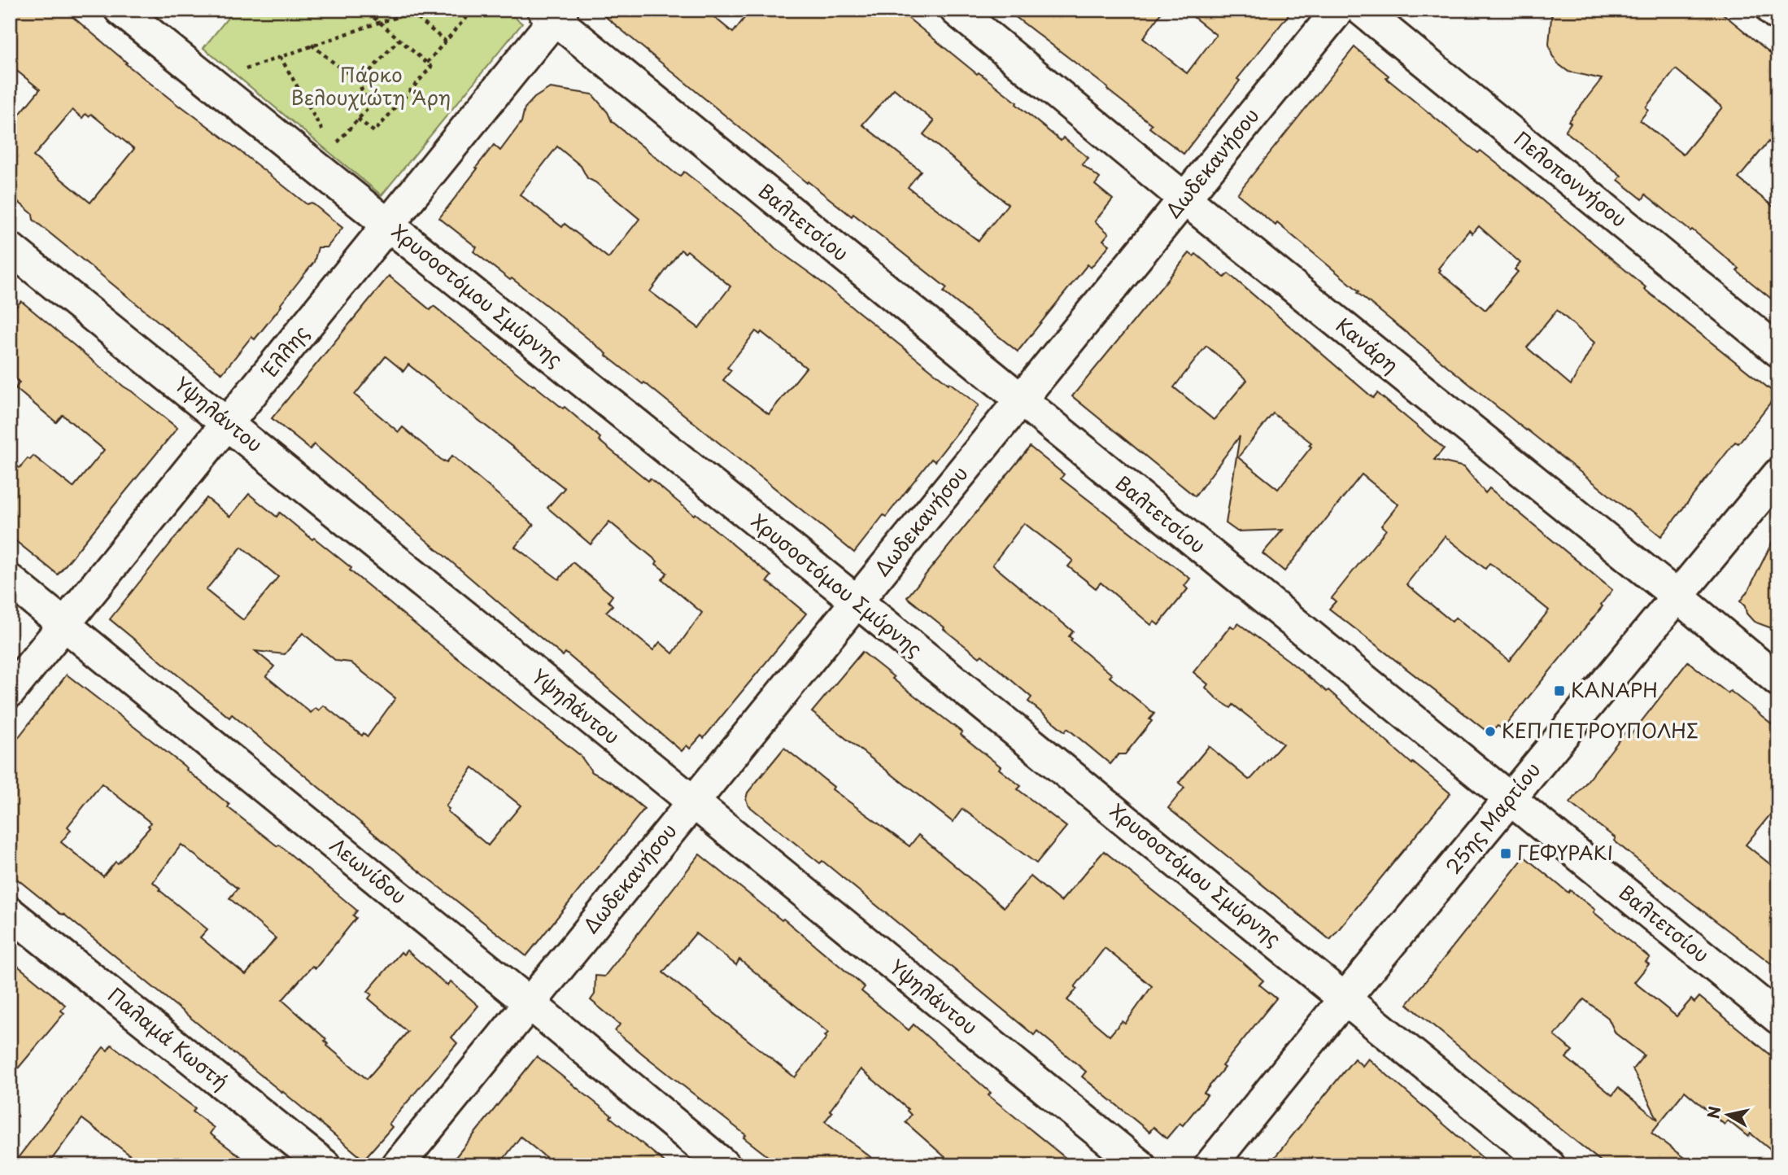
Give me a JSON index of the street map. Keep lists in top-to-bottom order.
{
  "streets": {
    "street": [
      "Δωδεκανήσου",
      "Πελοποννήσου",
      "Βαλτετσίου",
      "Χρυσοστόμου Σμύρνης",
      "Κανάρη",
      "Έλλης",
      "Υψηλάντου",
      "25ης Μαρτίου",
      "Λεωνίδου",
      "Παλαμά Κωστή"
    ]
  },
  "crossings": [
    ["Δωδεκανήσου", "Βαλτετσίου"],
    ["Δωδεκανήσου", "Χρυσοστόμου Σμύρνης"],
    ["Δωδεκανήσου", "Κανάρη"],
    ["Δωδεκανήσου", "Υψηλάντου"],
    ["Δωδεκανήσου", "Λεωνίδου"],
    ["Βαλτετσίου", "Έλλης"],
    ["Βαλτετσίου", "25ης Μαρτίου"],
    ["Χρυσοστόμου Σμύρνης", "Έλλης"],
    ["Χρυσοστόμου Σμύρνης", "25ης Μαρτίου"],
    ["Κανάρη", "25ης Μαρτίου"],
    ["Έλλης", "Υψηλάντου"],
    ["Έλλης", "Λεωνίδου"]
  ],
  "parks": ["Πάρκο Βελουχιώτη Άρη"],
  "places": {
    "transit": ["ΚΑΝΑΡΗ", "ΓΕΦΥΡΑΚΙ"],
    "other": ["ΚΕΠ ΠΕΤΡΟΥΠΟΛΗΣ"]
  },
  "north": "left"
}
